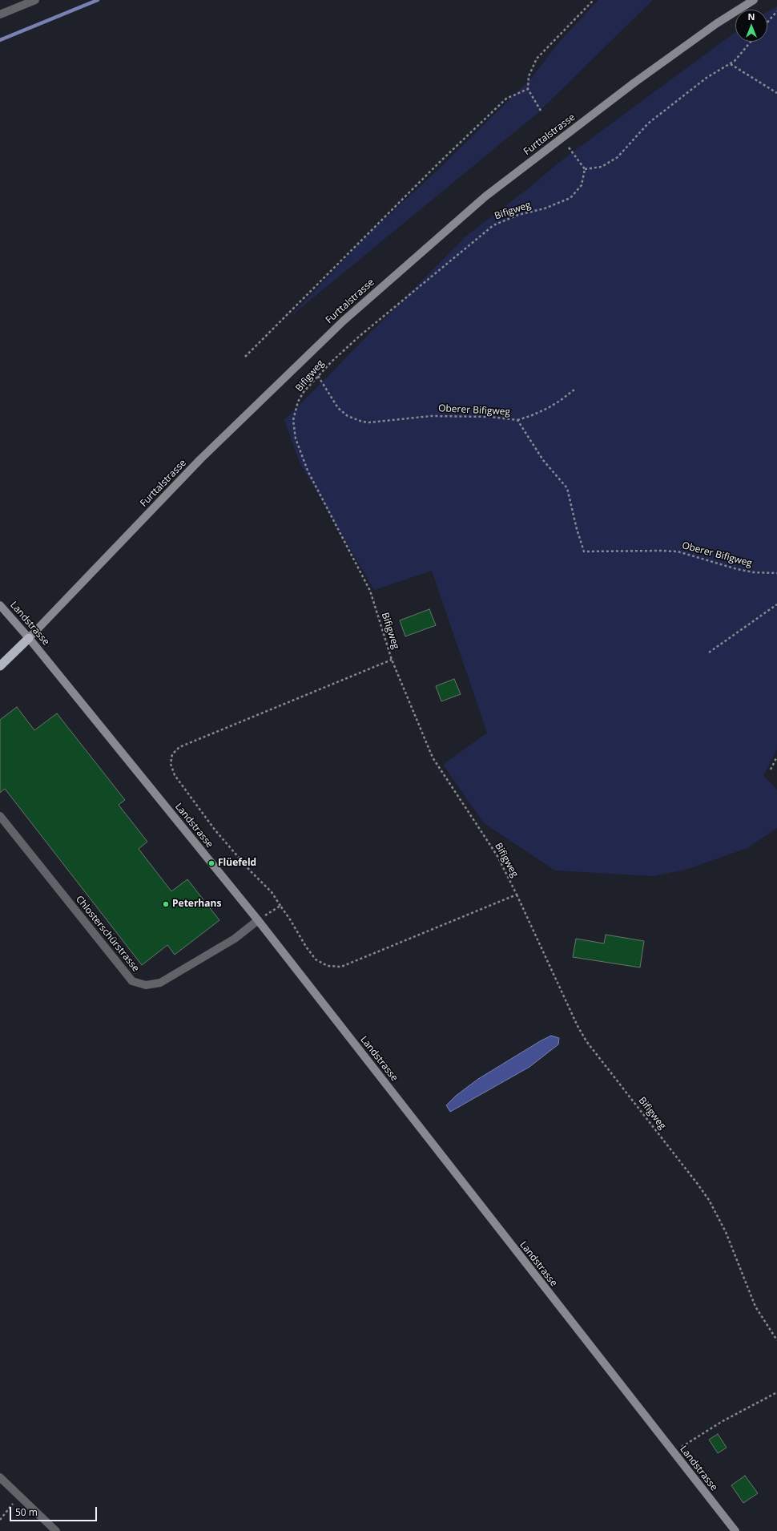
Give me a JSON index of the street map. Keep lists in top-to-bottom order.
{
  "streets": {
    "highway": ["Furttalstrasse"],
    "main road": ["Landstrasse"],
    "street": ["Chlosterschürstrasse"],
    "path": ["Bifigweg", "Oberer Bifigweg"]
  },
  "crossings": [
    ["Furttalstrasse", "Landstrasse"],
    ["Bifigweg", "Oberer Bifigweg"],
    ["Landstrasse", "Chlosterschürstrasse"]
  ],
  "places": ["Flüefeld", "Peterhans"],
  "scale_bar": "50 m",
  "north": "top"
}
